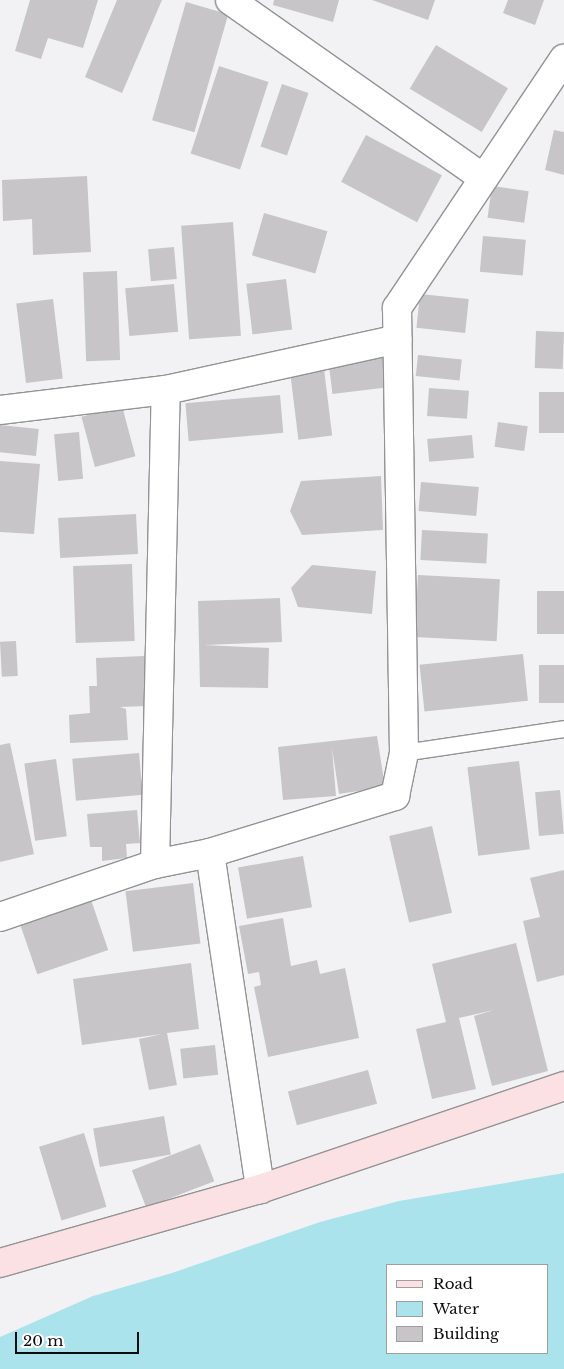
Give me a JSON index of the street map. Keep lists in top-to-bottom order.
{
  "legend": ["Road", "Water", "Building"],
  "scale_bar": "20 m"
}
